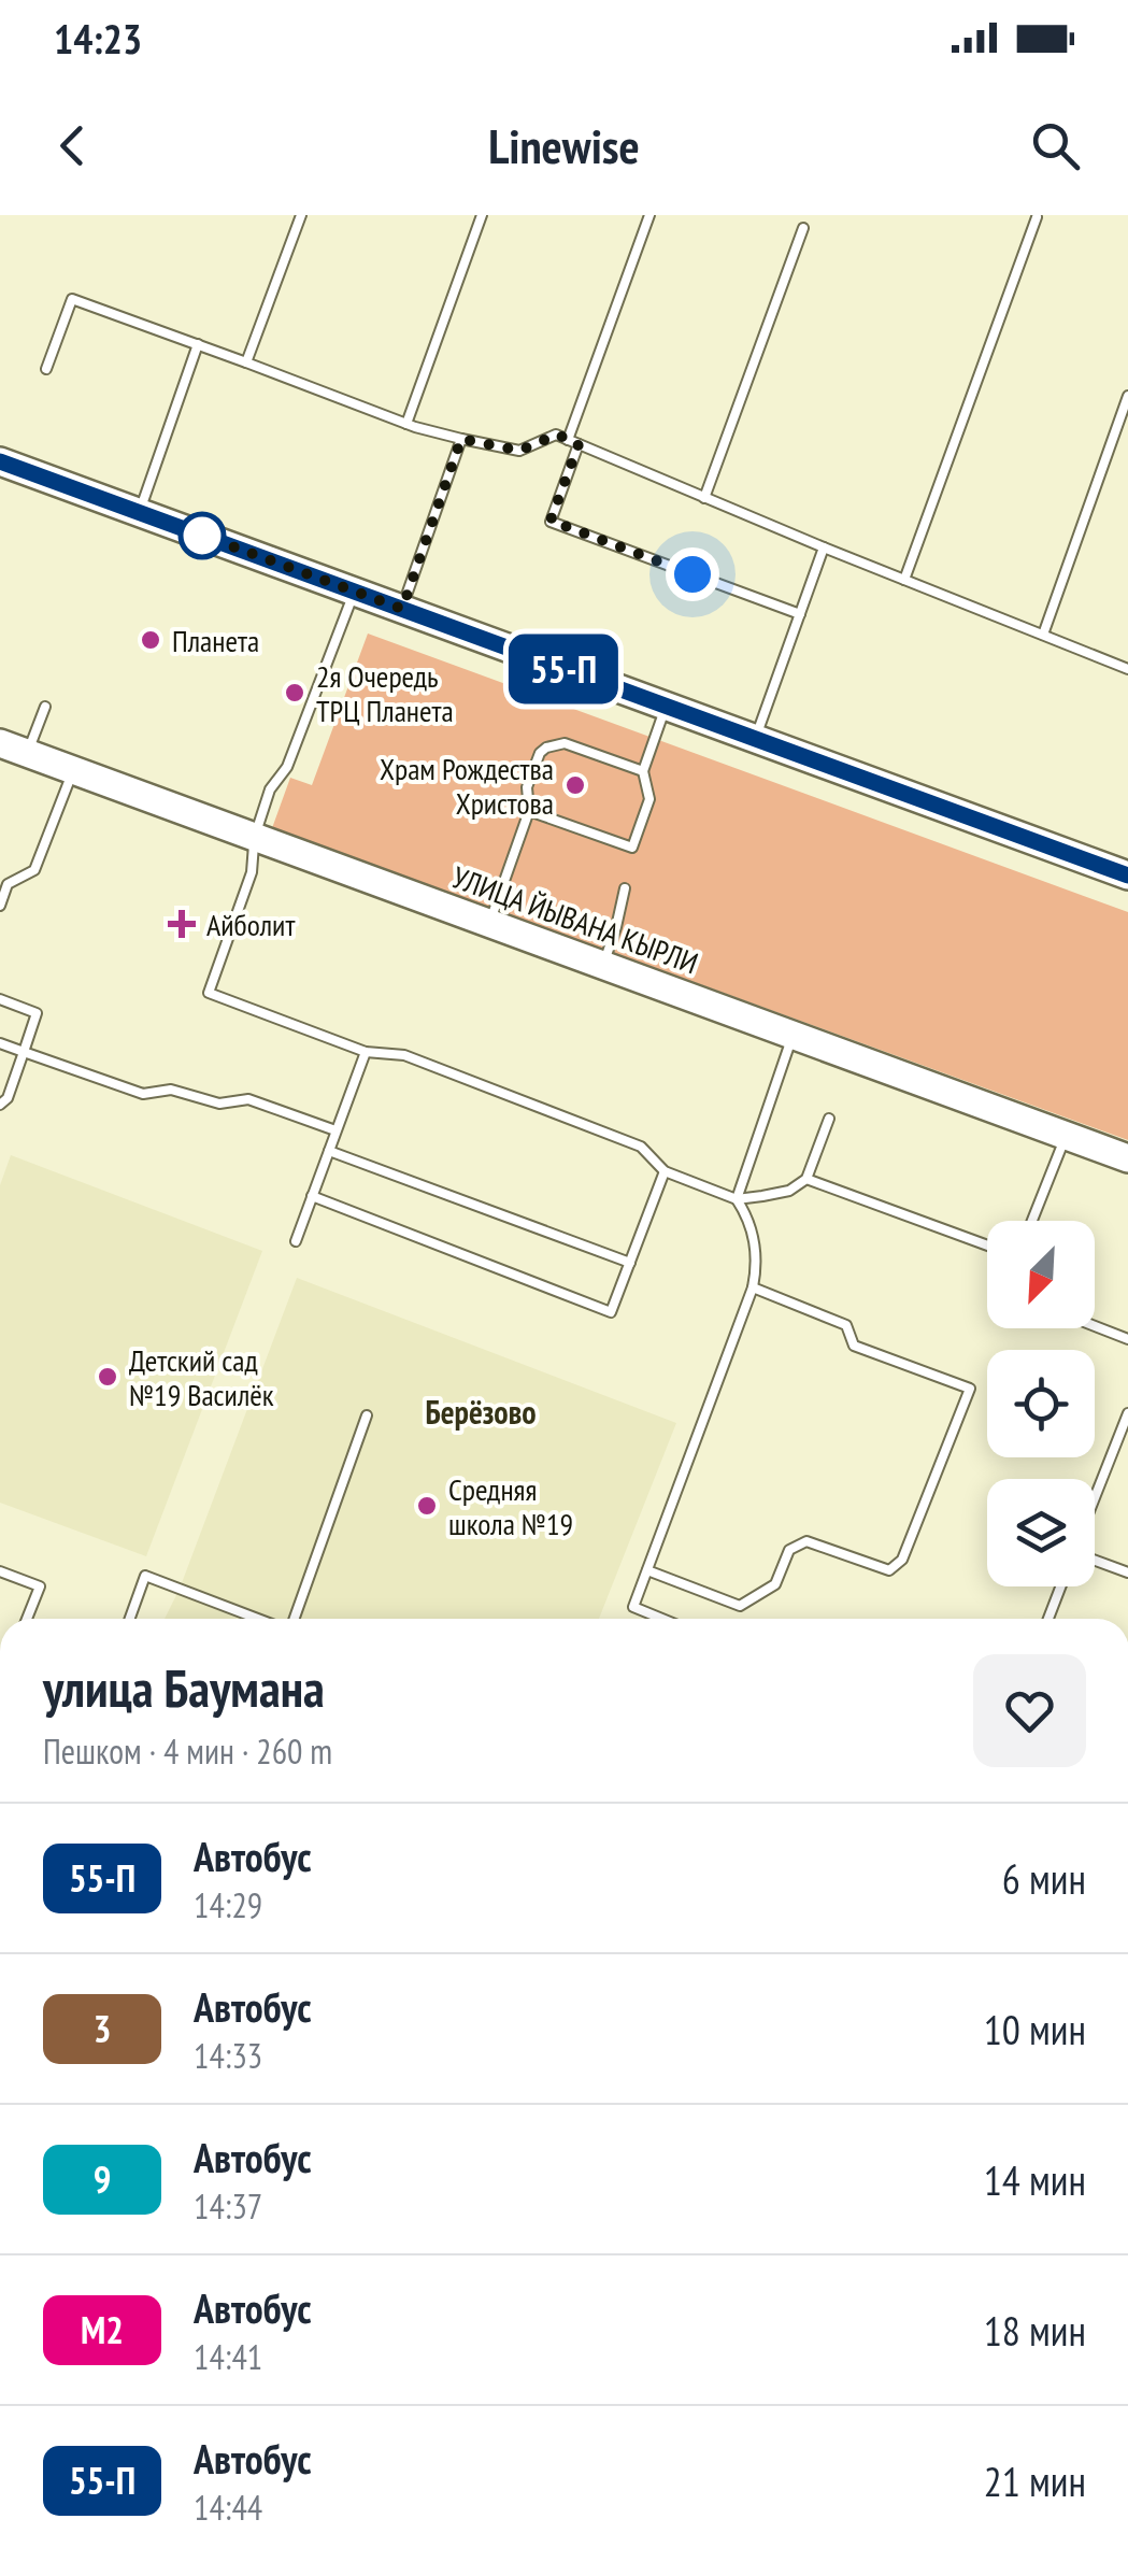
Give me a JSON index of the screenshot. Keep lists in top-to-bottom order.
{
  "streets": {
    "main road": ["УЛИЦА ЙЫВАНА КЫРЛИ"]
  },
  "districts": ["Берёзово"],
  "places": {
    "other": [
      "Планета",
      "2я Очередь ТРЦ Планета",
      "Храм Рождества Христова",
      "Детский сад №19 Василёк",
      "Средняя школа №19"
    ],
    "health": ["Айболит"]
  },
  "lines": ["bus line 55-П"],
  "north": "bottom left",
  "page": {
    "status": "14:23",
    "header": "Linewise",
    "on_map": "55-П",
    "heading": ["улица Баумана", "Пешком · 4 мин · 260 m"],
    "list": [
      {
        "mark": "55-П",
        "name": "Автобус",
        "note": "14:29",
        "value": "6 мин"
      },
      {
        "mark": "3",
        "name": "Автобус",
        "note": "14:33",
        "value": "10 мин"
      },
      {
        "mark": "9",
        "name": "Автобус",
        "note": "14:37",
        "value": "14 мин"
      },
      {
        "mark": "М2",
        "name": "Автобус",
        "note": "14:41",
        "value": "18 мин"
      },
      {
        "mark": "55-П",
        "name": "Автобус",
        "note": "14:44",
        "value": "21 мин"
      }
    ]
  }
}
